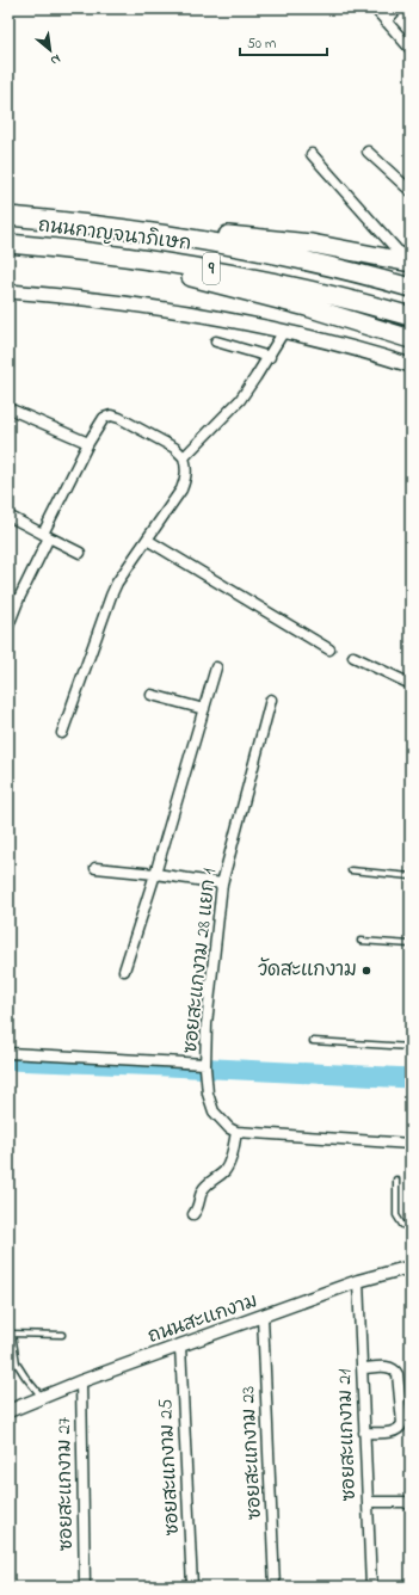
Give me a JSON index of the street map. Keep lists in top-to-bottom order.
{
  "streets": {
    "highway": ["ถนนกาญจนาภิเษก", "9"],
    "street": [
      "ซอยสะแกงาม 28 แยก 1",
      "ถนนสะแกงาม",
      "ซอยสะแกงาม 21",
      "ซอยสะแกงาม 23",
      "ซอยสะแกงาม 25",
      "ซอยสะแกงาม 27"
    ]
  },
  "crossings": [
    ["ถนนสะแกงาม", "ซอยสะแกงาม 21"],
    ["ถนนสะแกงาม", "ซอยสะแกงาม 23"],
    ["ถนนสะแกงาม", "ซอยสะแกงาม 25"],
    ["ถนนสะแกงาม", "ซอยสะแกงาม 27"]
  ],
  "places": ["วัดสะแกงาม"],
  "scale_bar": "50 m",
  "north": "bottom right"
}
